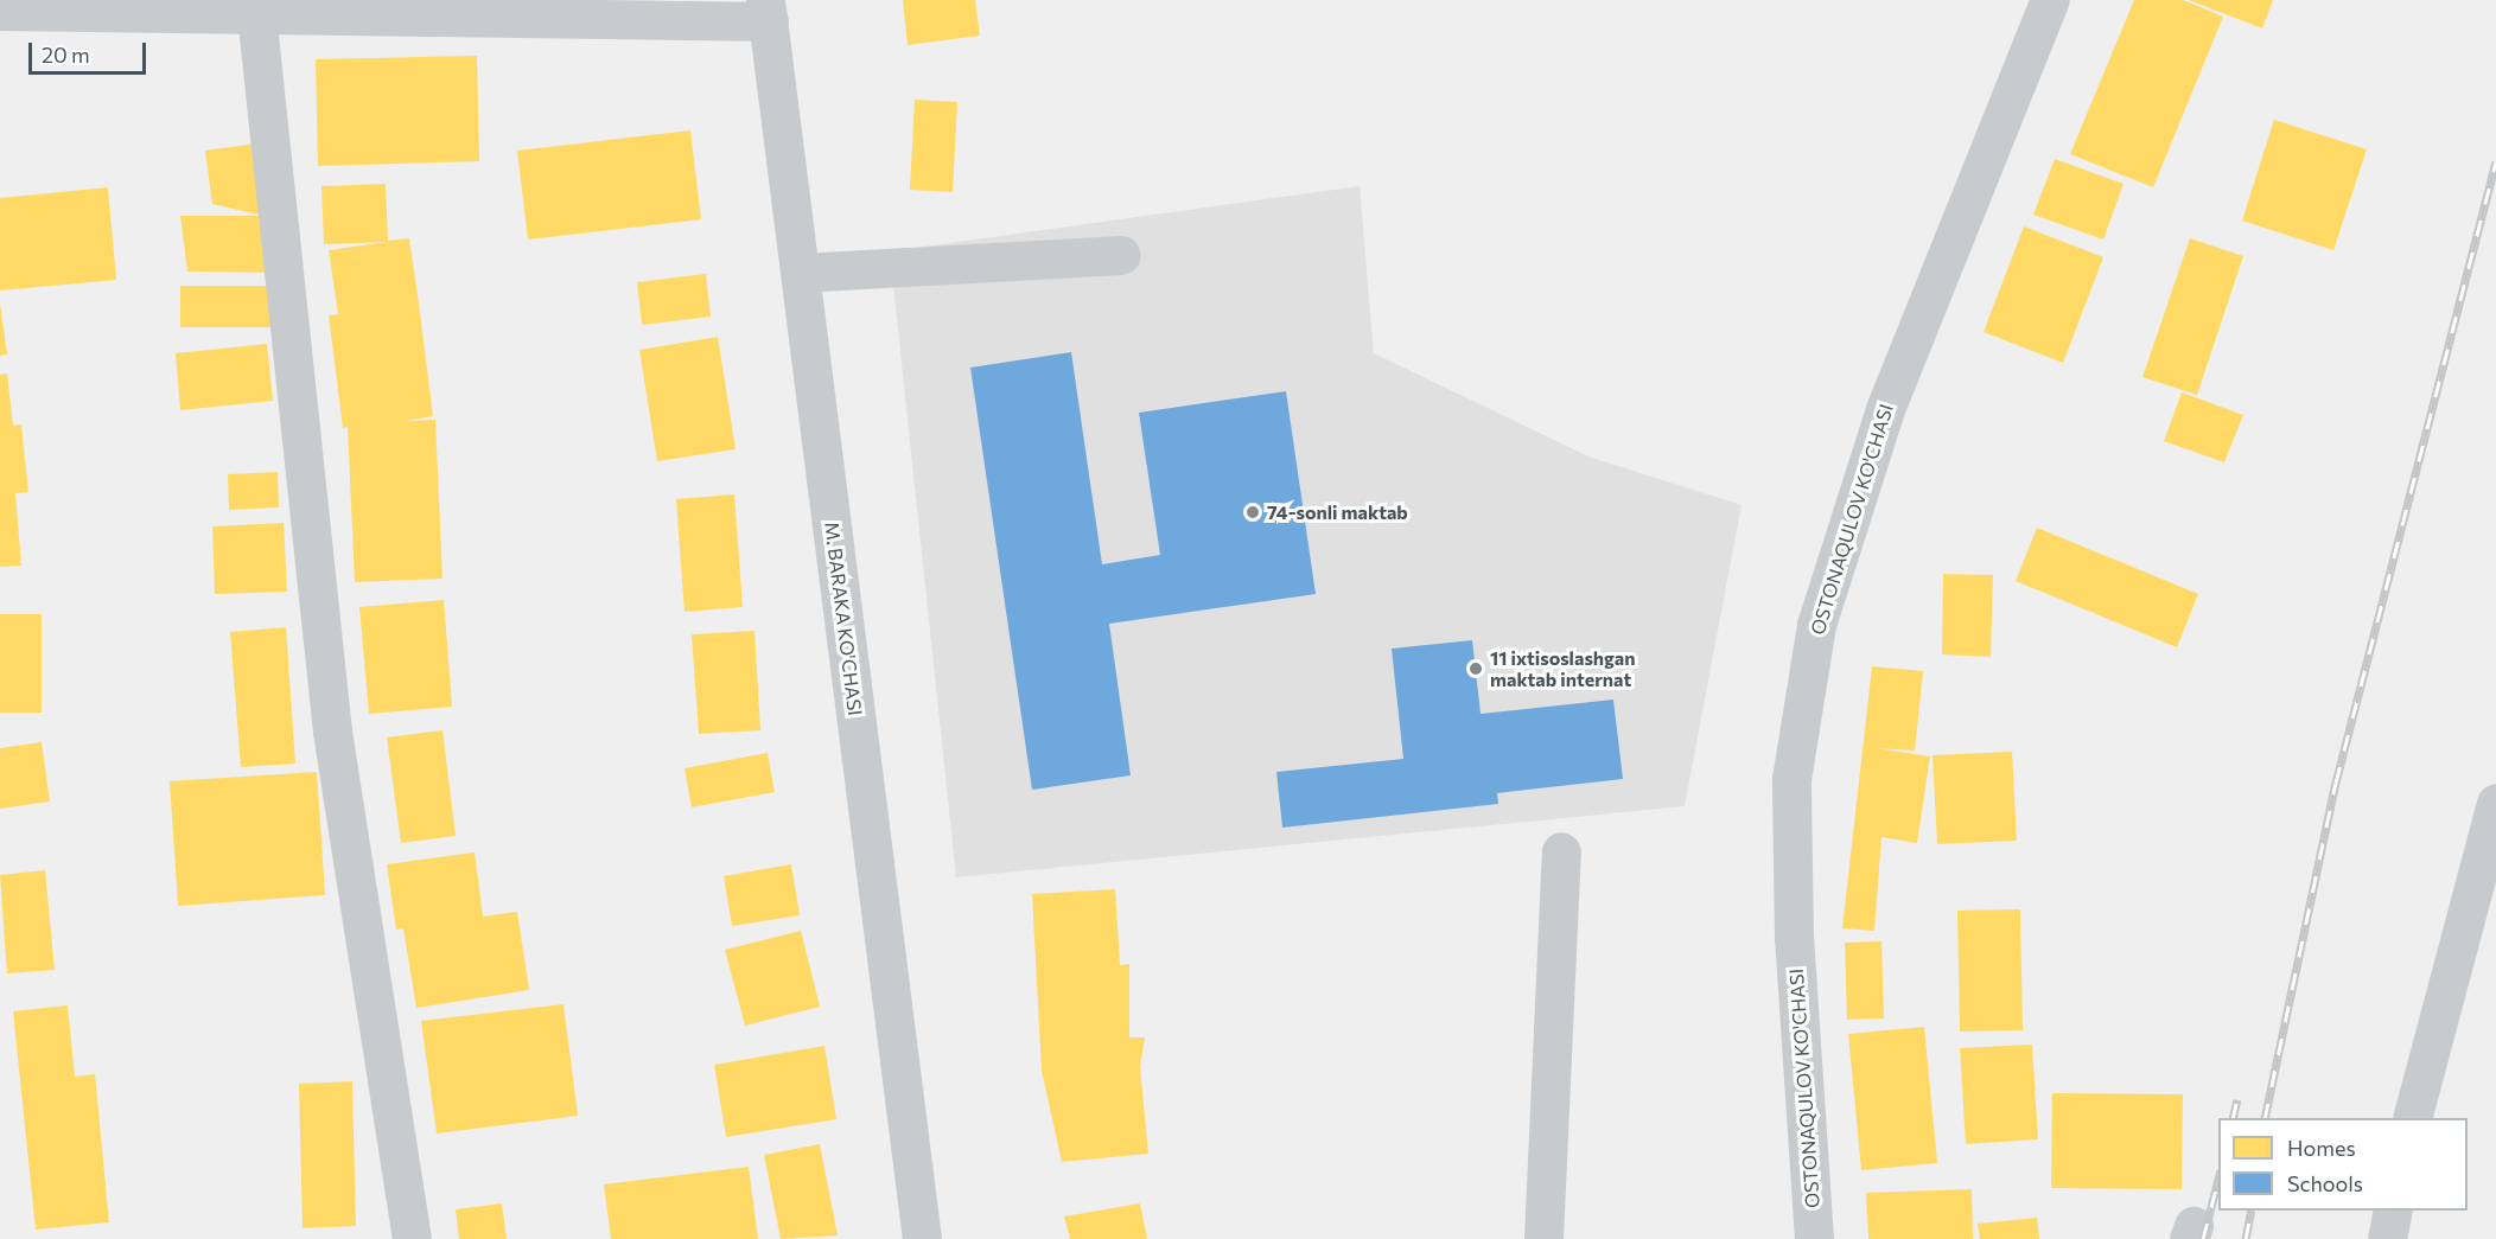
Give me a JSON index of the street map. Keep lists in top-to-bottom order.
{
  "streets": {
    "street": ["OSTONAQULOV KO'CHASI", "M. BARAKA KO'CHASI"]
  },
  "places": ["74-sonli maktab", "11 ixtisoslashgan maktab internat"],
  "legend": ["Homes", "Schools"],
  "scale_bar": "20 m"
}
